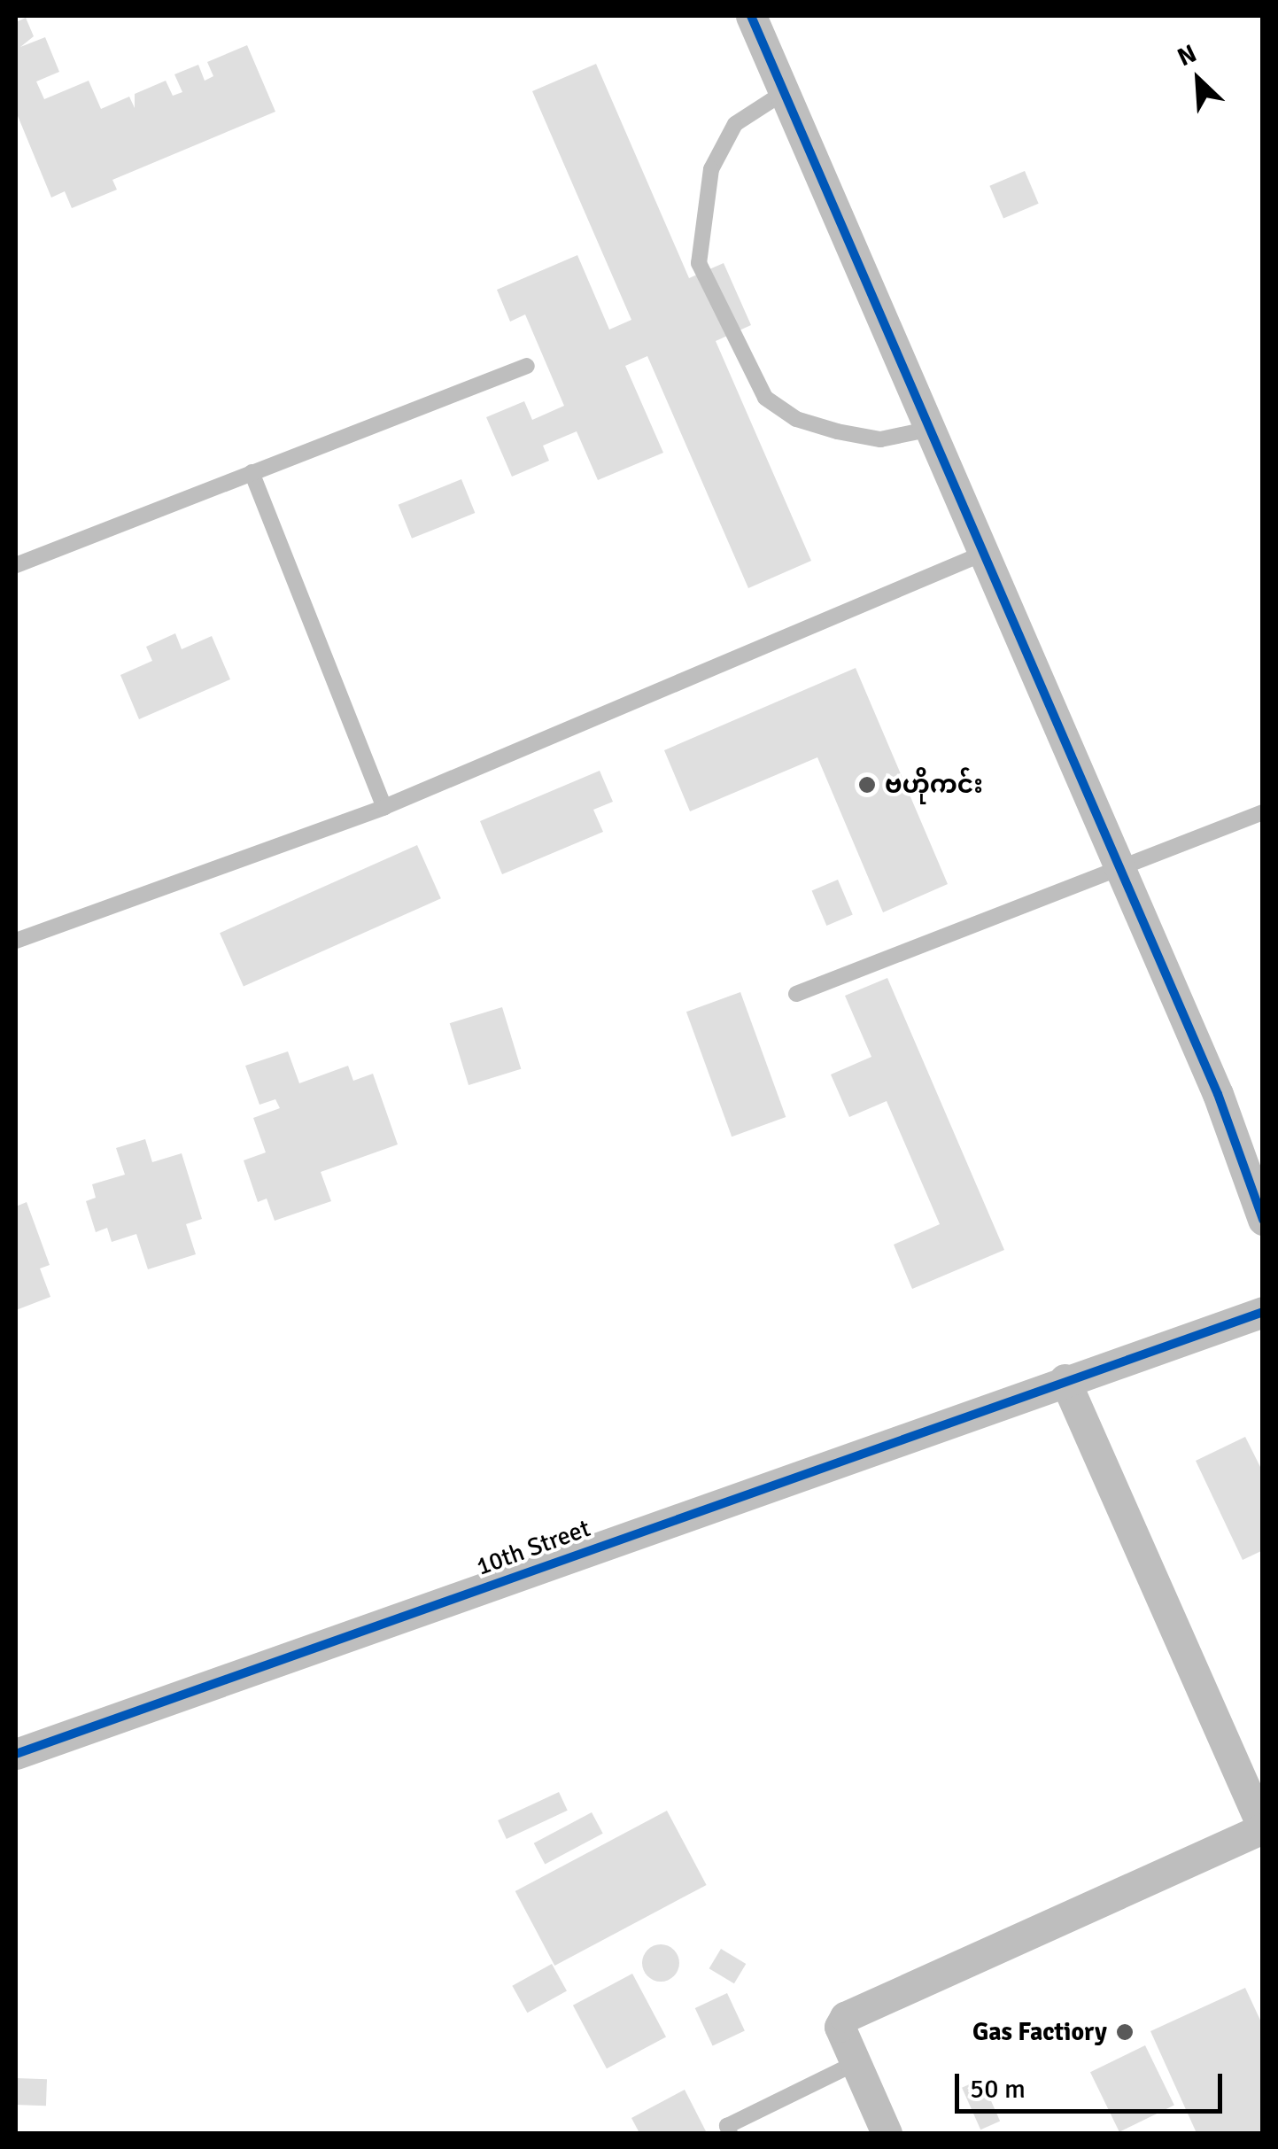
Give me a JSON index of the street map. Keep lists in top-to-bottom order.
{
  "streets": {
    "street": ["10th Street"]
  },
  "places": ["ဗဟိုကင်း", "Gas Factiory"],
  "scale_bar": "50 m",
  "north": "top left"
}
